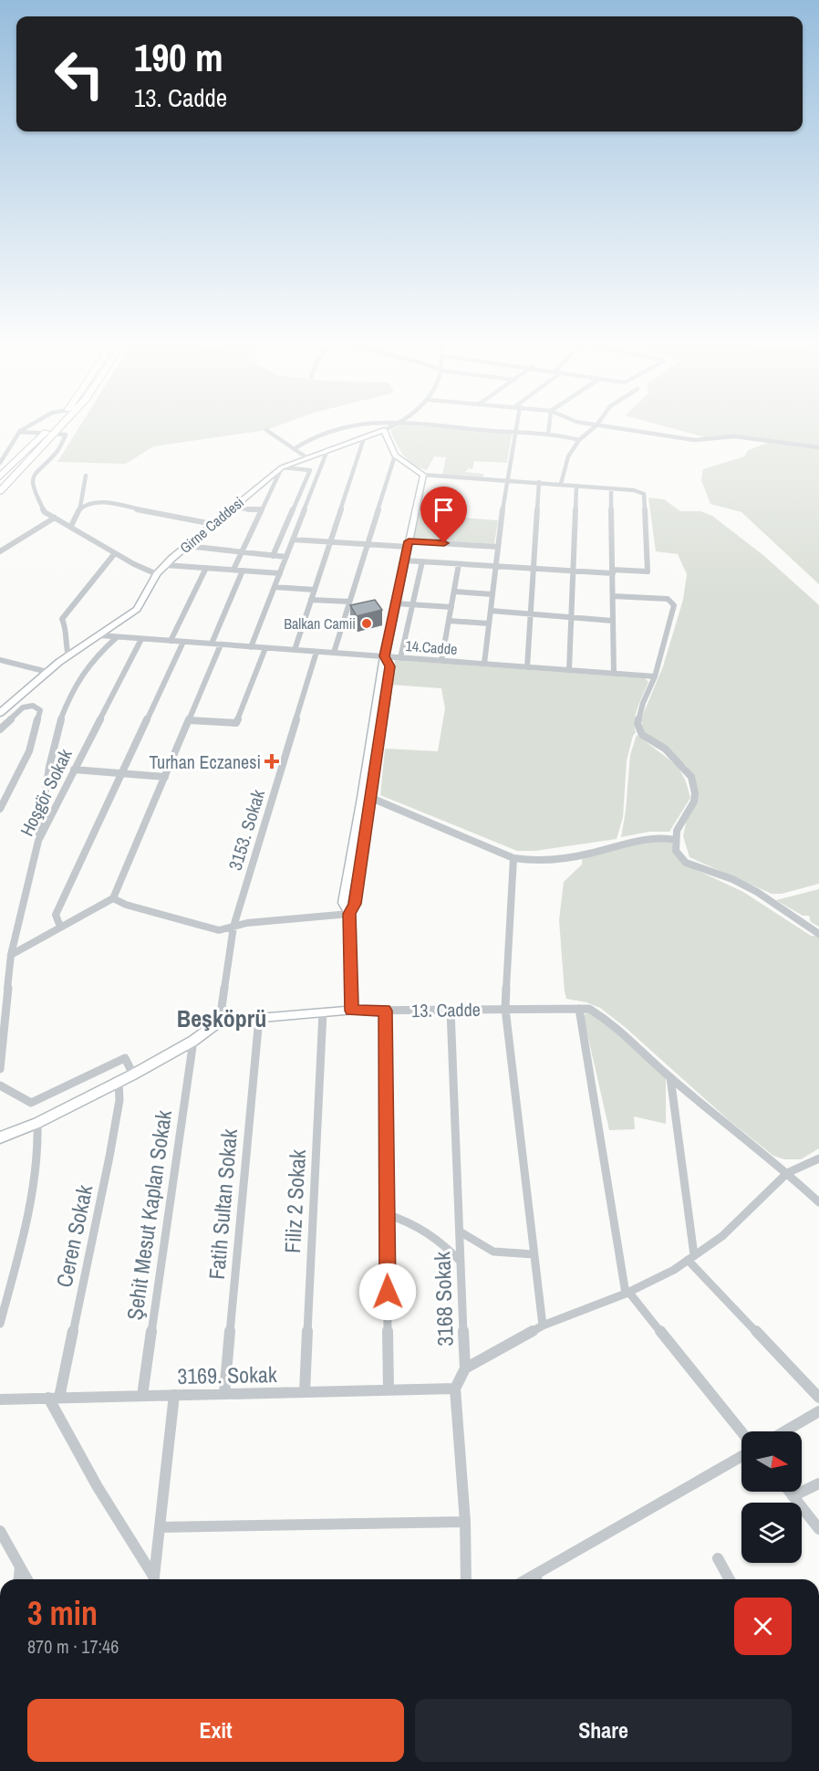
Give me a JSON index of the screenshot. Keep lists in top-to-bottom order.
{
  "streets": {
    "street": [
      "Girne Caddesi",
      "14.Cadde",
      "Hoşgör Sokak",
      "3153. Sokak",
      "13. Cadde",
      "Filiz 2 Sokak",
      "Fatih Sultan Sokak",
      "Şehit Mesut Kaplan Sokak",
      "Ceren Sokak",
      "3168 Sokak",
      "3169. Sokak"
    ]
  },
  "crossings": [
    ["Girne Caddesi", "14.Cadde"],
    ["14.Cadde", "Hoşgör Sokak"],
    ["14.Cadde", "3153. Sokak"],
    ["3153. Sokak", "13. Cadde"],
    ["13. Cadde", "Filiz 2 Sokak"],
    ["13. Cadde", "Fatih Sultan Sokak"],
    ["13. Cadde", "3168 Sokak"],
    ["Filiz 2 Sokak", "3169. Sokak"],
    ["Fatih Sultan Sokak", "3169. Sokak"],
    ["Şehit Mesut Kaplan Sokak", "3169. Sokak"],
    ["Ceren Sokak", "3169. Sokak"],
    ["3168 Sokak", "3169. Sokak"]
  ],
  "districts": ["Beşköprü"],
  "places": {
    "other": ["Balkan Camii"],
    "health": ["Turhan Eczanesi"]
  },
  "north": "right",
  "page": {
    "turn": ["190 m", "13. Cadde"],
    "heading": ["3 min", "870 m · 17:46"],
    "buttons": ["Exit", "Share"]
  }
}
